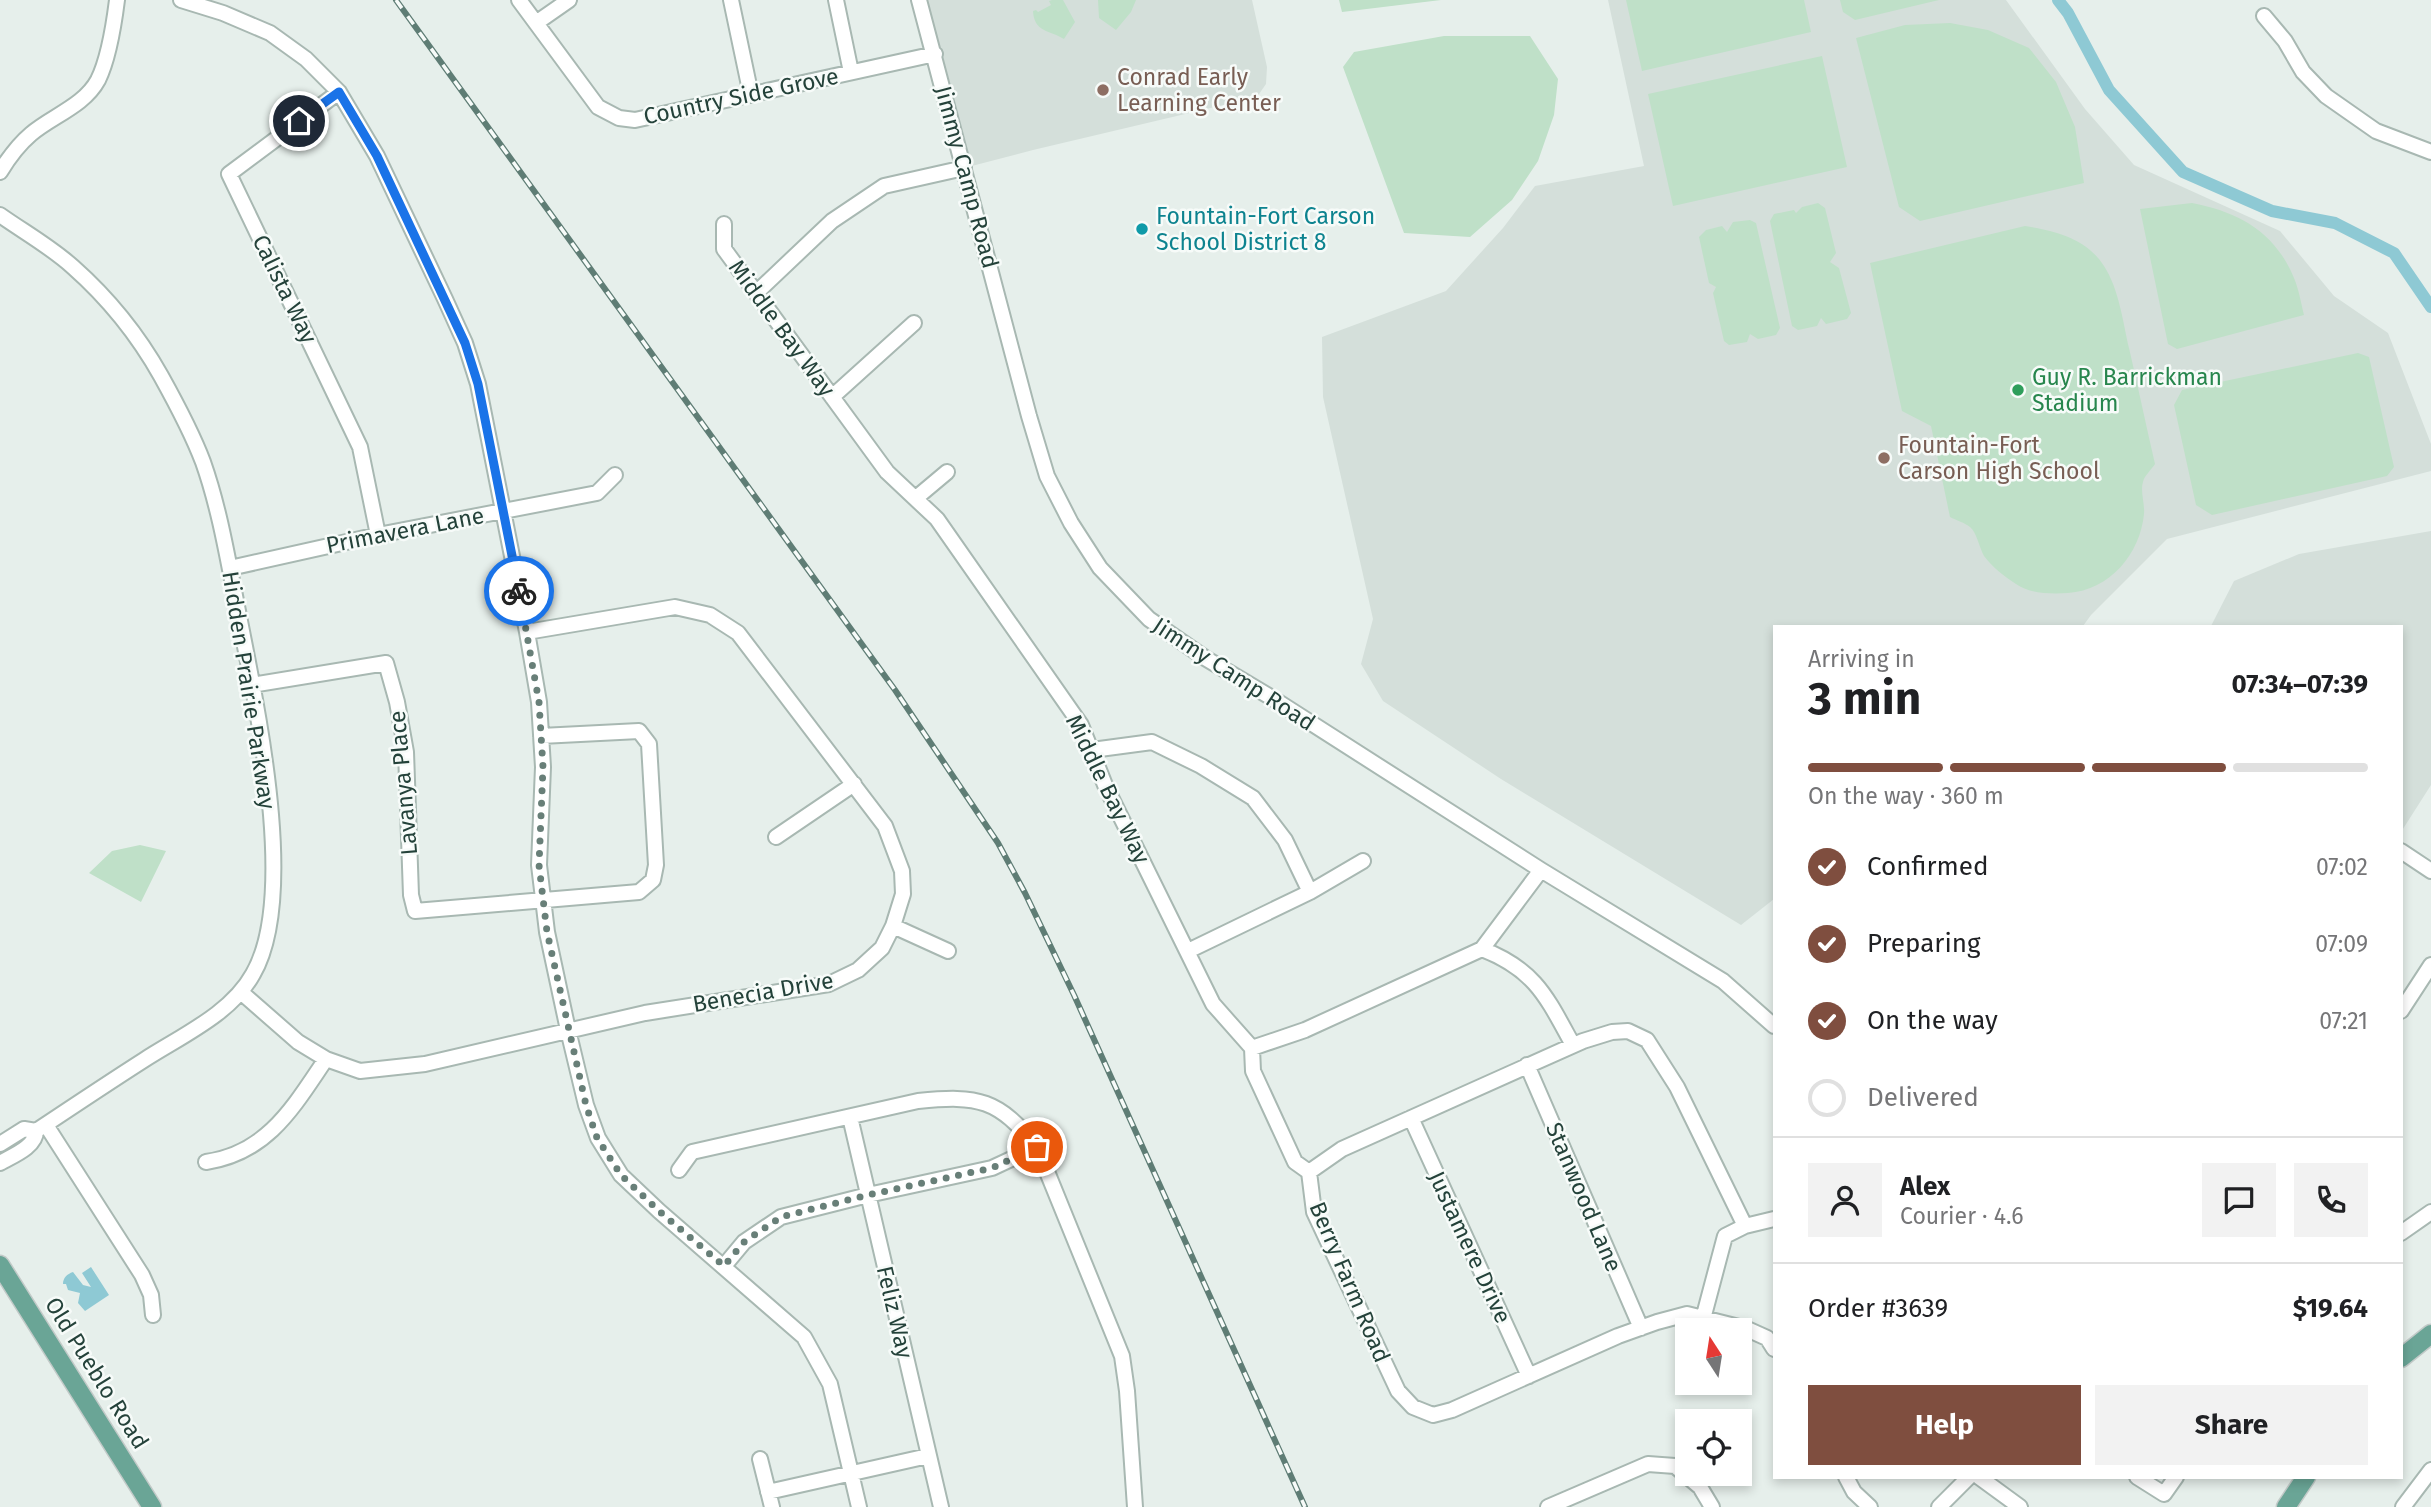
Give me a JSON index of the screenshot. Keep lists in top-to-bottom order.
{
  "streets": {
    "main road": ["Old Pueblo Road"],
    "street": [
      "Country Side Grove",
      "Jimmy Camp Road",
      "Calista Way",
      "Middle Bay Way",
      "Primavera Lane",
      "Hidden Prairie Parkway",
      "Lavanya Place",
      "Benecia Drive",
      "Stanwood Lane",
      "Justamere Drive",
      "Berry Farm Road",
      "Feliz Way"
    ]
  },
  "crossings": [
    ["Country Side Grove", "Jimmy Camp Road"],
    ["Calista Way", "Primavera Lane"],
    ["Primavera Lane", "Hidden Prairie Parkway"],
    ["Hidden Prairie Parkway", "Lavanya Place"],
    ["Hidden Prairie Parkway", "Benecia Drive"],
    ["Stanwood Lane", "Berry Farm Road"],
    ["Justamere Drive", "Berry Farm Road"]
  ],
  "places": [
    "Conrad Early Learning Center",
    "Fountain-Fort Carson School District 8",
    "Guy R. Barrickman Stadium",
    "Fountain-Fort Carson High School"
  ],
  "north": "top",
  "page": {
    "heading": ["3 min", "Arriving in", "07:34–07:39"],
    "panel": [
      "Alex",
      "Courier · 4.6",
      "Order #3639",
      "$19.64"
    ],
    "bar": "On the way · 360 m",
    "list": [
      ["Confirmed", "07:02"],
      ["Preparing", "07:09"],
      ["On the way", "07:21"],
      "Delivered"
    ],
    "buttons": ["Help", "Share"]
  }
}
